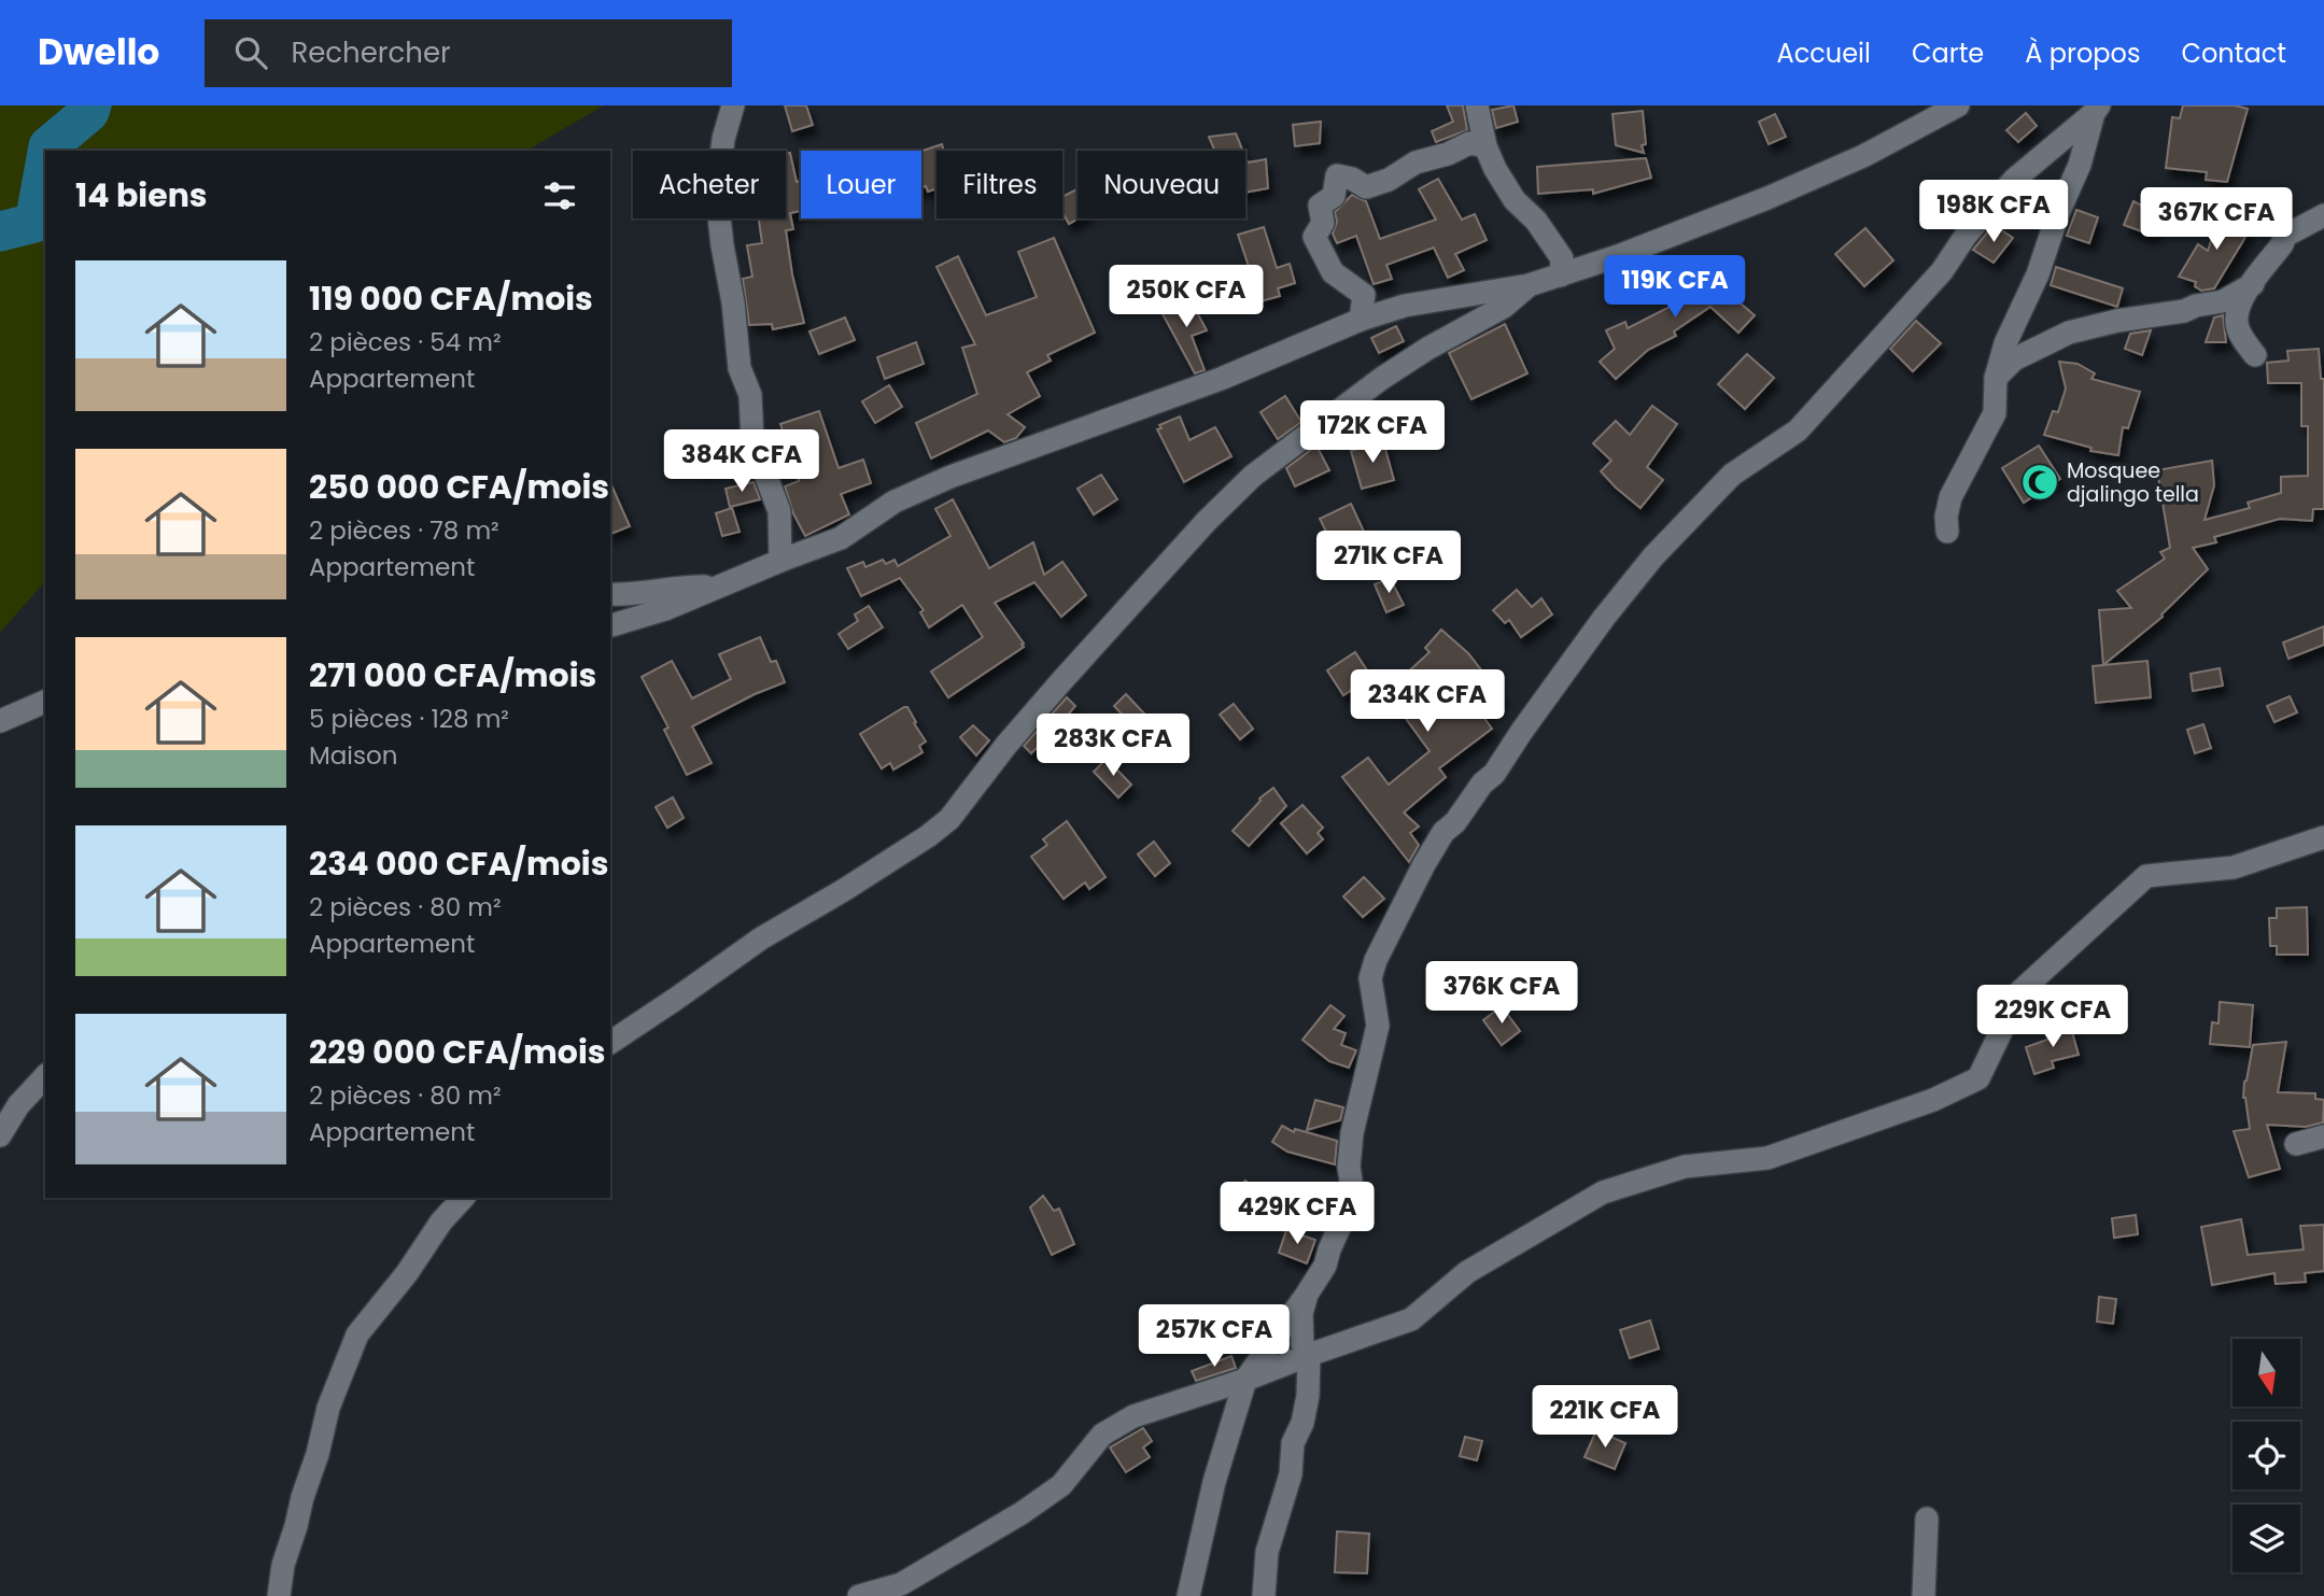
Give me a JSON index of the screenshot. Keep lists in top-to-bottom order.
{
  "places": {
    "mosque": ["Mosquee djalingo tella"]
  },
  "north": "bottom",
  "page": {
    "header": "Dwello",
    "search": "Rechercher",
    "nav": [
      "Accueil",
      "Carte",
      "À propos",
      "Contact"
    ],
    "chip": [
      "Acheter",
      "Louer",
      "Filtres",
      "Nouveau"
    ],
    "heading": "14 biens",
    "price": [
      "198K CFA",
      "367K CFA",
      "119K CFA",
      "250K CFA",
      "172K CFA",
      "384K CFA",
      "271K CFA",
      "234K CFA",
      "283K CFA",
      "376K CFA",
      "229K CFA",
      "429K CFA",
      "257K CFA",
      "221K CFA"
    ],
    "list": [
      {
        "name": "119 000 CFA/mois",
        "note": "2 pièces · 54 m² · Appartement"
      },
      {
        "name": "250 000 CFA/mois",
        "note": "2 pièces · 78 m² · Appartement"
      },
      {
        "name": "271 000 CFA/mois",
        "note": "5 pièces · 128 m² · Maison"
      },
      {
        "name": "234 000 CFA/mois",
        "note": "2 pièces · 80 m² · Appartement"
      },
      {
        "name": "229 000 CFA/mois",
        "note": "2 pièces · 80 m² · Appartement"
      }
    ]
  }
}
